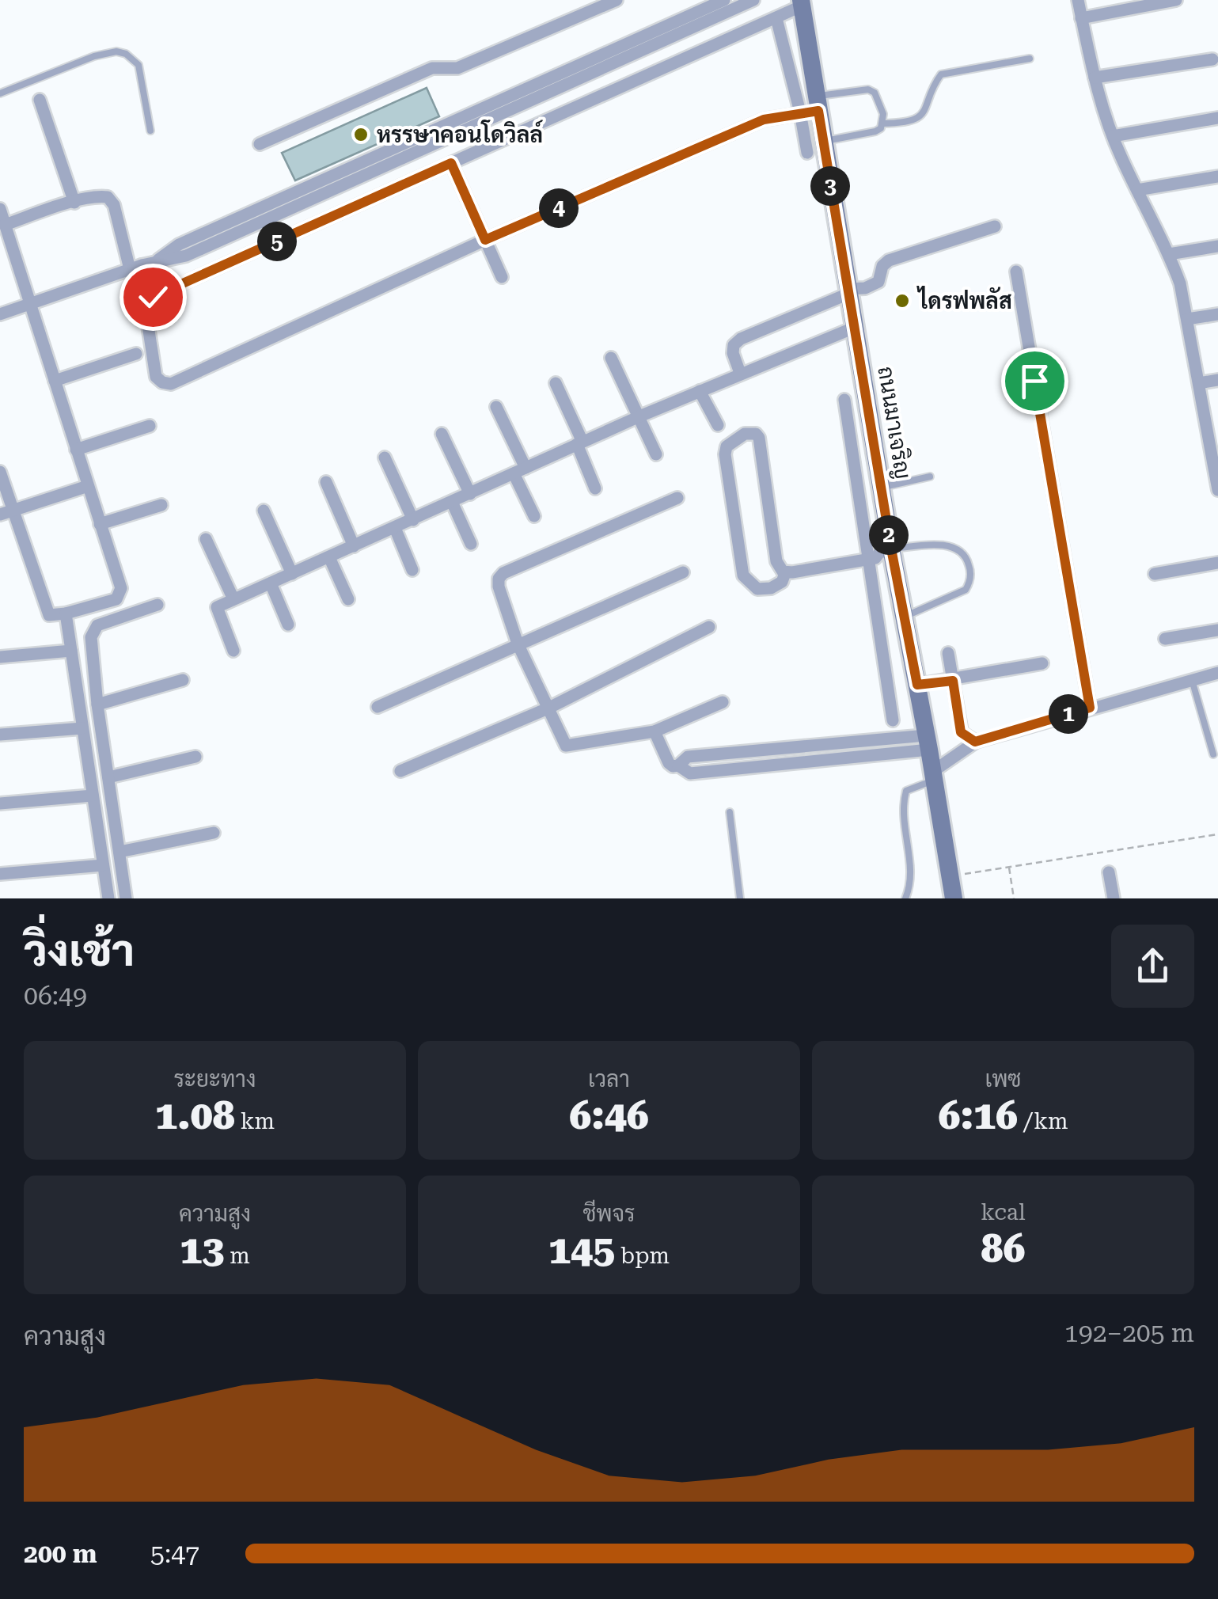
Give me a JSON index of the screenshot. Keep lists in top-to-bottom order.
{
  "streets": {
    "main road": ["ถนนมาเจริญ"]
  },
  "places": ["หรรษาคอนโดวิลล์", "ไดรฟพลัส"],
  "page": {
    "pins": [
      "3",
      "4",
      "5",
      "2",
      "1"
    ],
    "heading": ["วิ่งเช้า", "06:49"],
    "stats": [
      ["ระยะทาง", "1.08 km"],
      ["เวลา", "6:46"],
      ["เพซ", "6:16 /km"],
      ["ความสูง", "13 m"],
      ["ชีพจร", "145 bpm"],
      ["kcal", "86"]
    ],
    "chart": ["ความสูง", "192–205 m"],
    "list": [
      {
        "name": "200 m",
        "note": "5:47"
      }
    ]
  }
}
